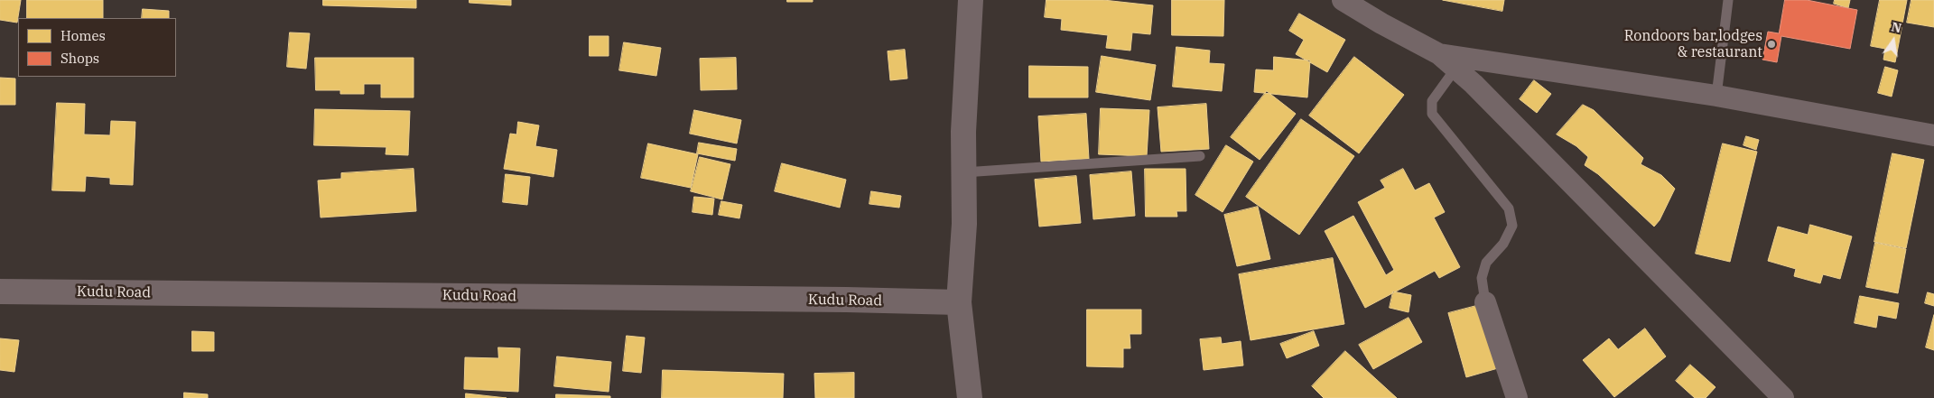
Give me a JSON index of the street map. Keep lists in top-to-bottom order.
{
  "streets": {
    "street": ["Kudu Road"]
  },
  "places": ["Rondoors bar,lodges & restaurant"],
  "legend": ["Homes", "Shops"],
  "north": "top"
}
